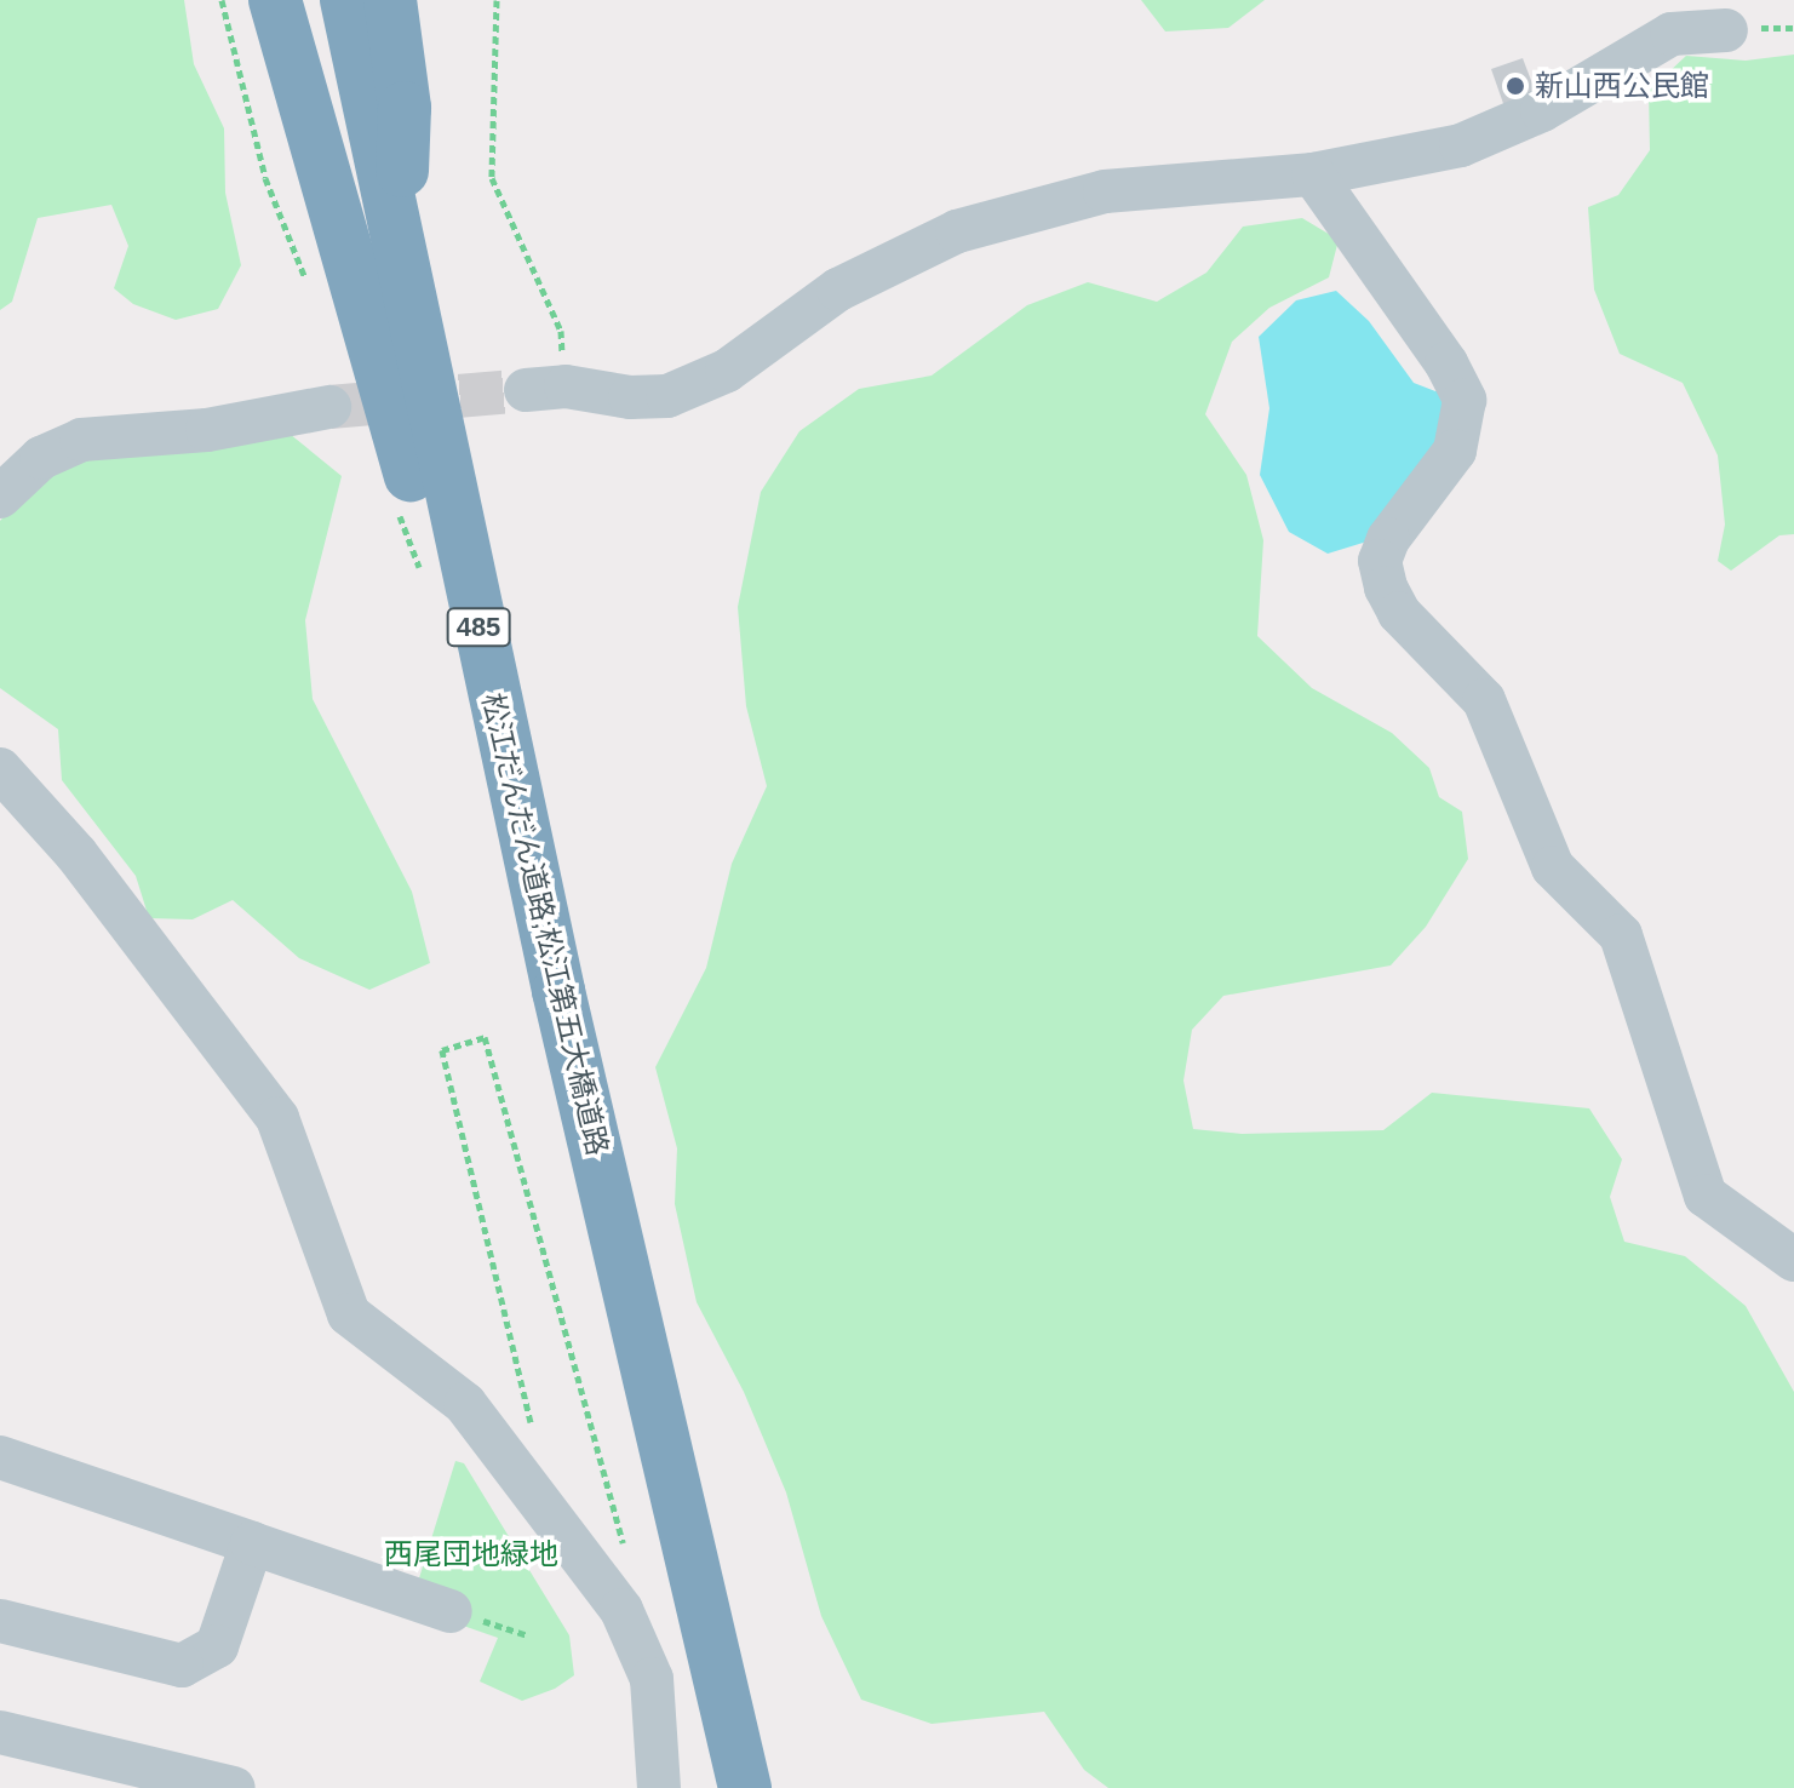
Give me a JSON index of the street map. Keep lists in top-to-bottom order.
{
  "streets": {
    "highway": ["485", "松江だんだん道路;松江第五大橋道路"]
  },
  "parks": ["西尾団地緑地"],
  "places": ["新山西公民館"]
}
